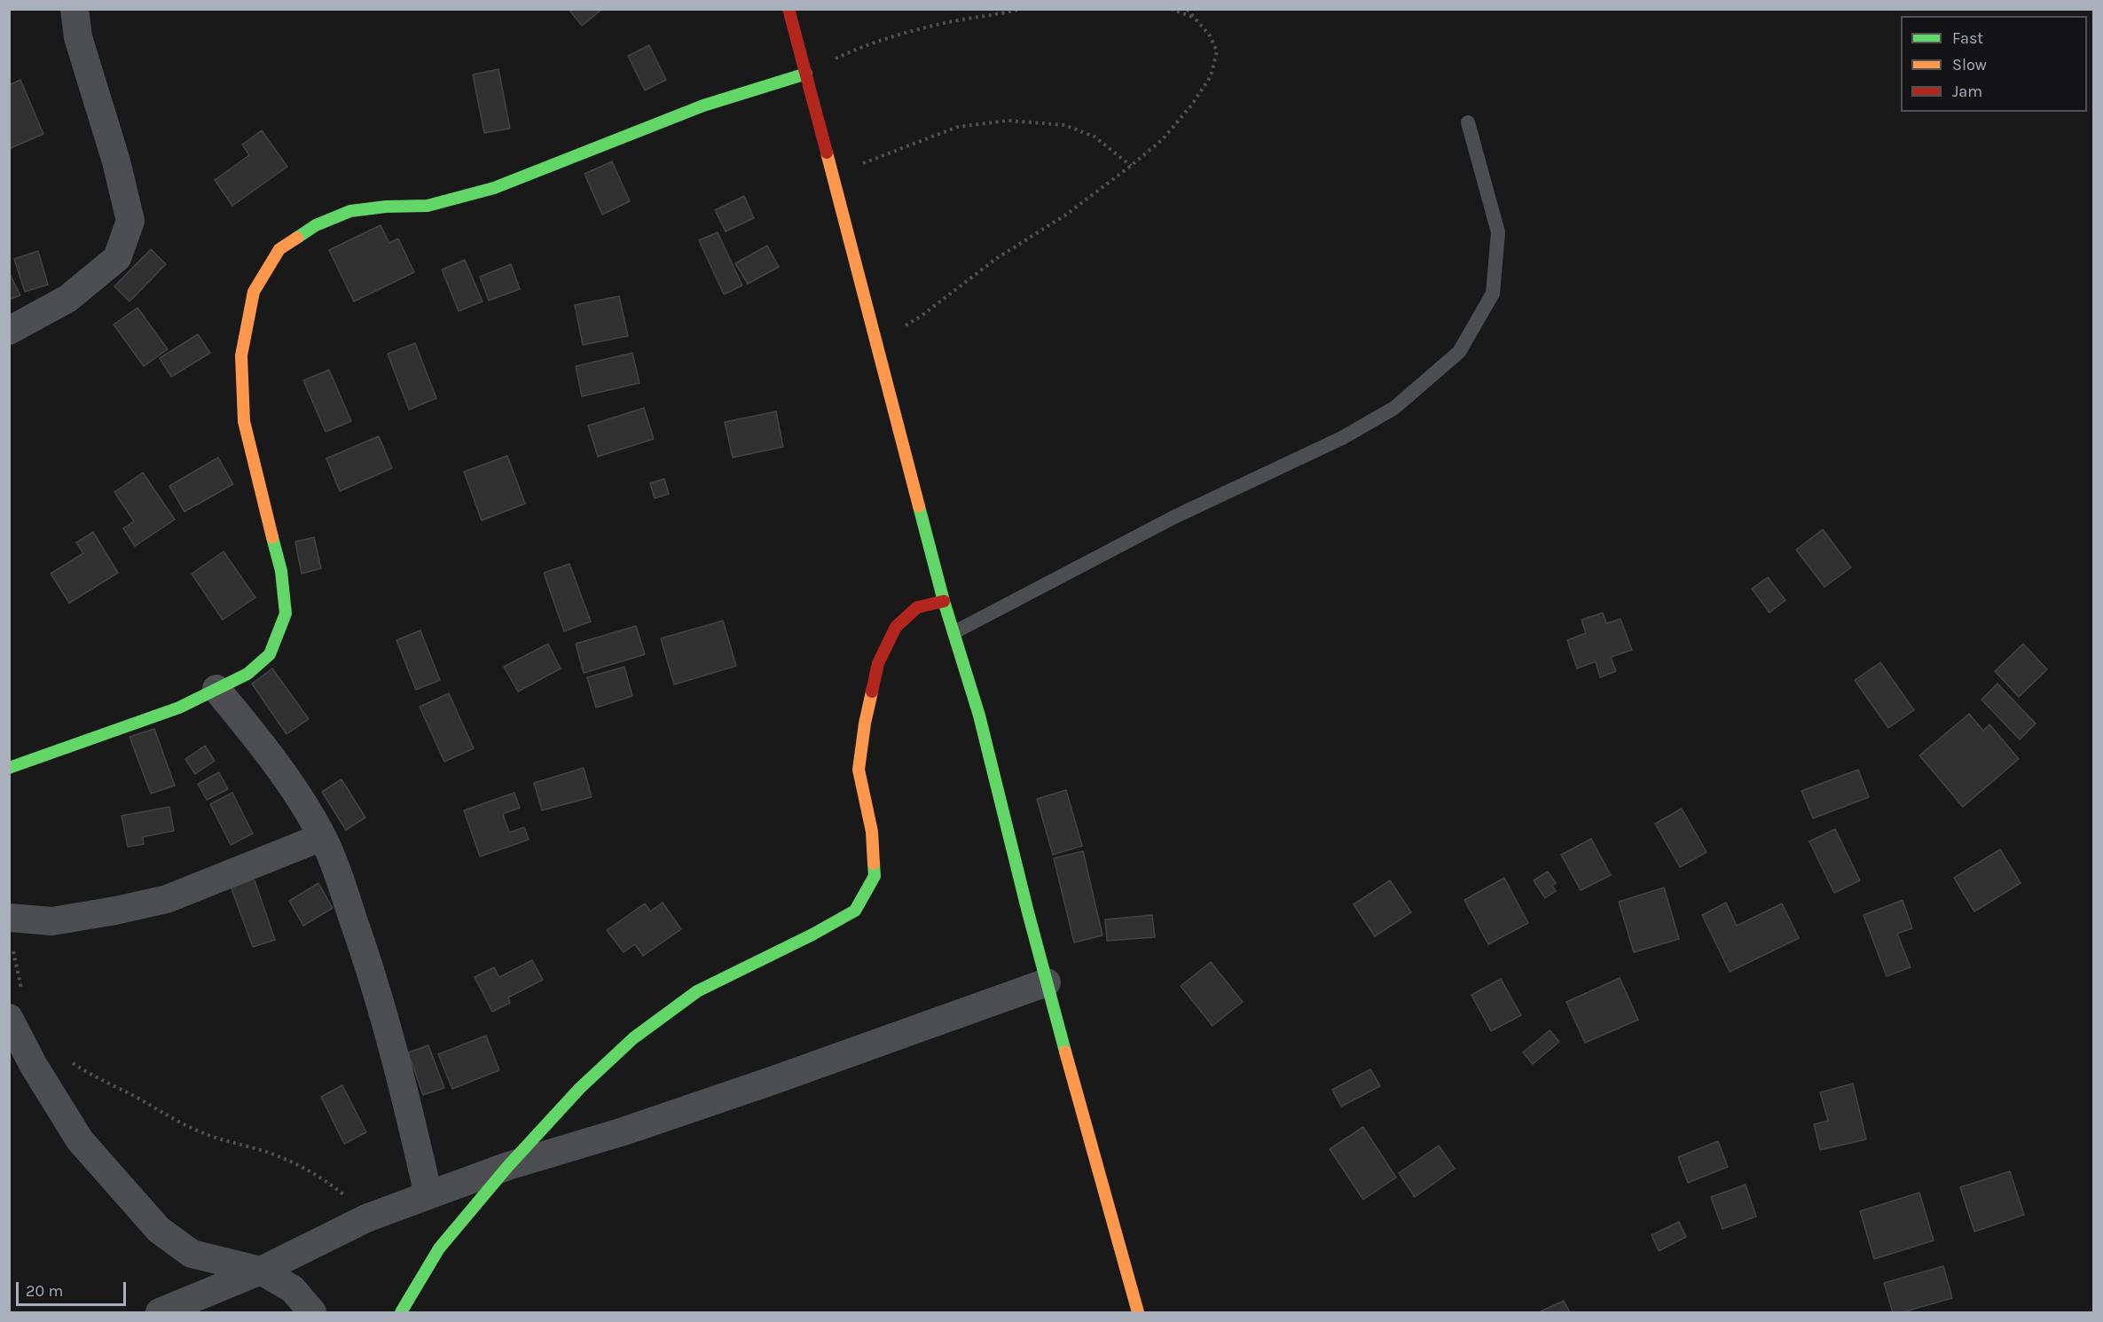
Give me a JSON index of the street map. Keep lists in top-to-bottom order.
{
  "legend": ["Fast", "Slow", "Jam"],
  "scale_bar": "20 m"
}
